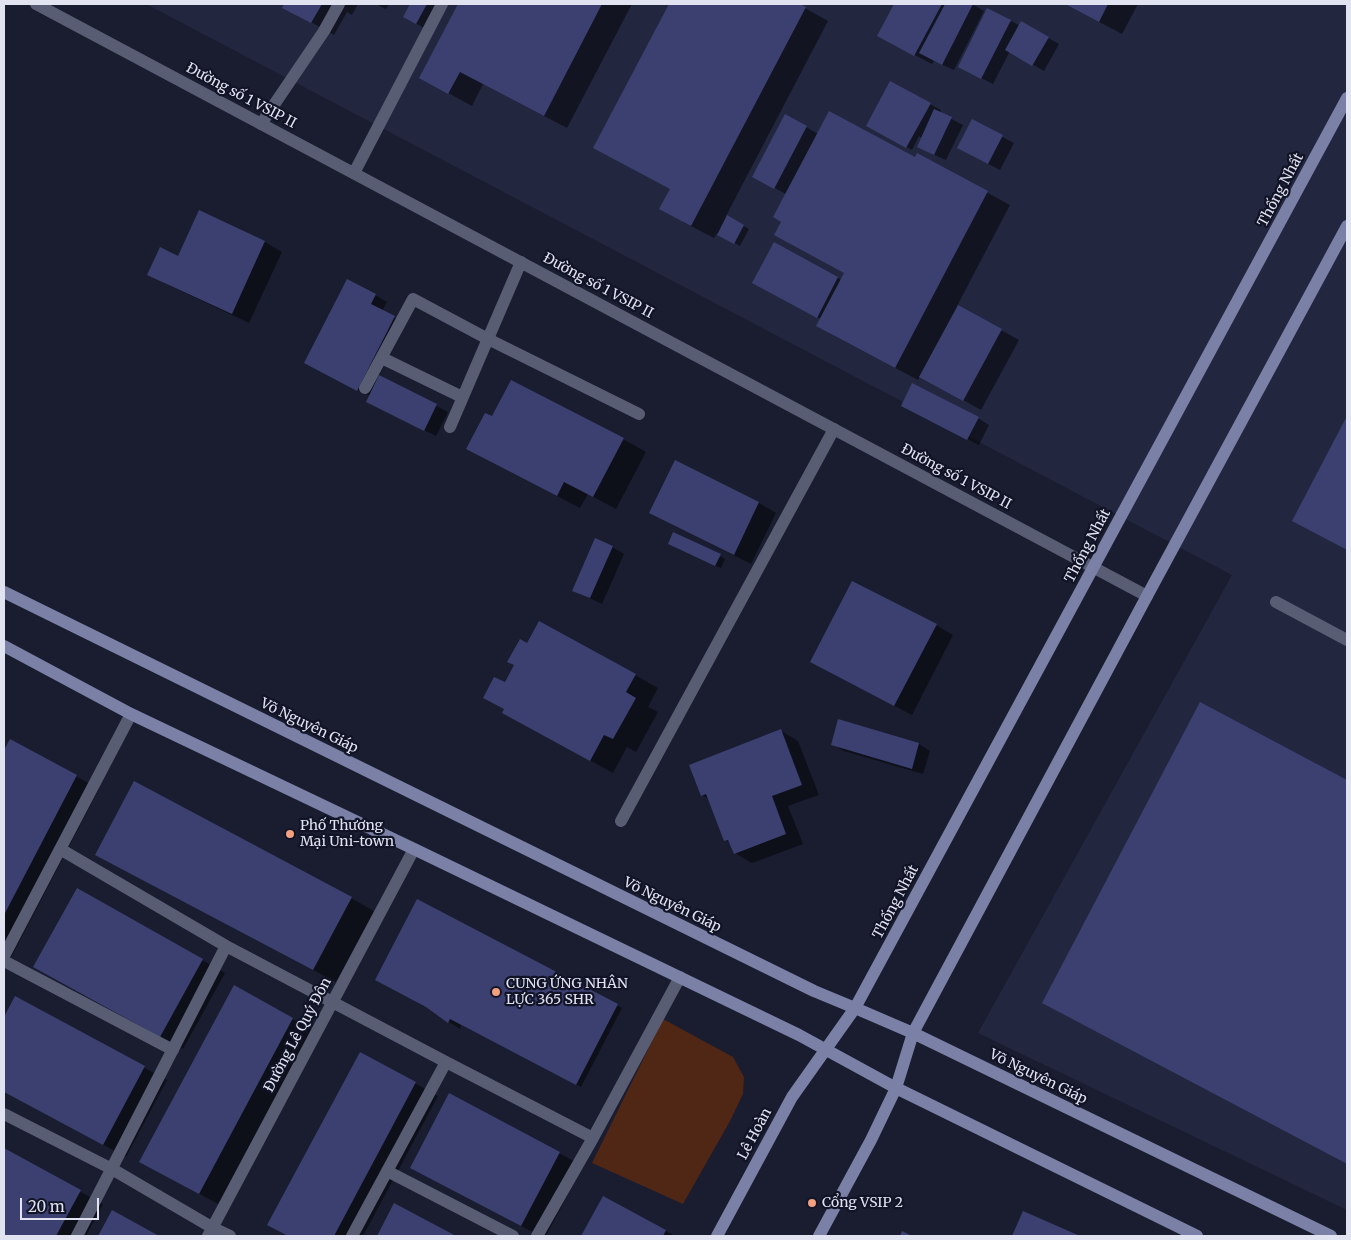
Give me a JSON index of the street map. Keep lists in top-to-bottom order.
{
  "streets": {
    "main road": ["Thống Nhất", "Võ Nguyên Giáp", "Lê Hoàn"],
    "street": ["Đường số 1 VSIP II", "Đường Lê Quý Đôn"]
  },
  "crossings": [
    ["Đường số 1 VSIP II", "Thống Nhất"],
    ["Thống Nhất", "Võ Nguyên Giáp"],
    ["Thống Nhất", "Lê Hoàn"]
  ],
  "places": ["Phố Thương Mại Uni-town", "CUNG ỨNG NHÂN LỰC 365 SHR", "Cổng VSIP 2"],
  "scale_bar": "20 m"
}
